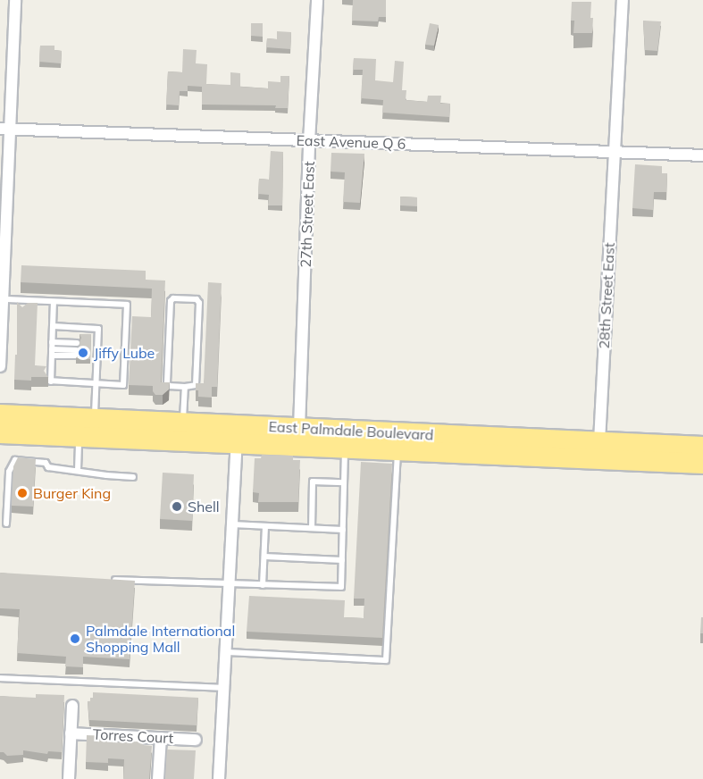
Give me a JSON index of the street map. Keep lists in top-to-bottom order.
{
  "streets": {
    "highway": ["East Palmdale Boulevard"],
    "street": [
      "East Avenue Q 6",
      "27th Street East",
      "28th Street East",
      "Torres Court"
    ]
  },
  "crossings": [
    ["East Avenue Q 6", "27th Street East"],
    ["East Avenue Q 6", "28th Street East"],
    ["27th Street East", "East Palmdale Boulevard"],
    ["28th Street East", "East Palmdale Boulevard"]
  ],
  "places": [
    "Jiffy Lube",
    "Burger King",
    "Shell",
    "Palmdale International Shopping Mall"
  ]
}
